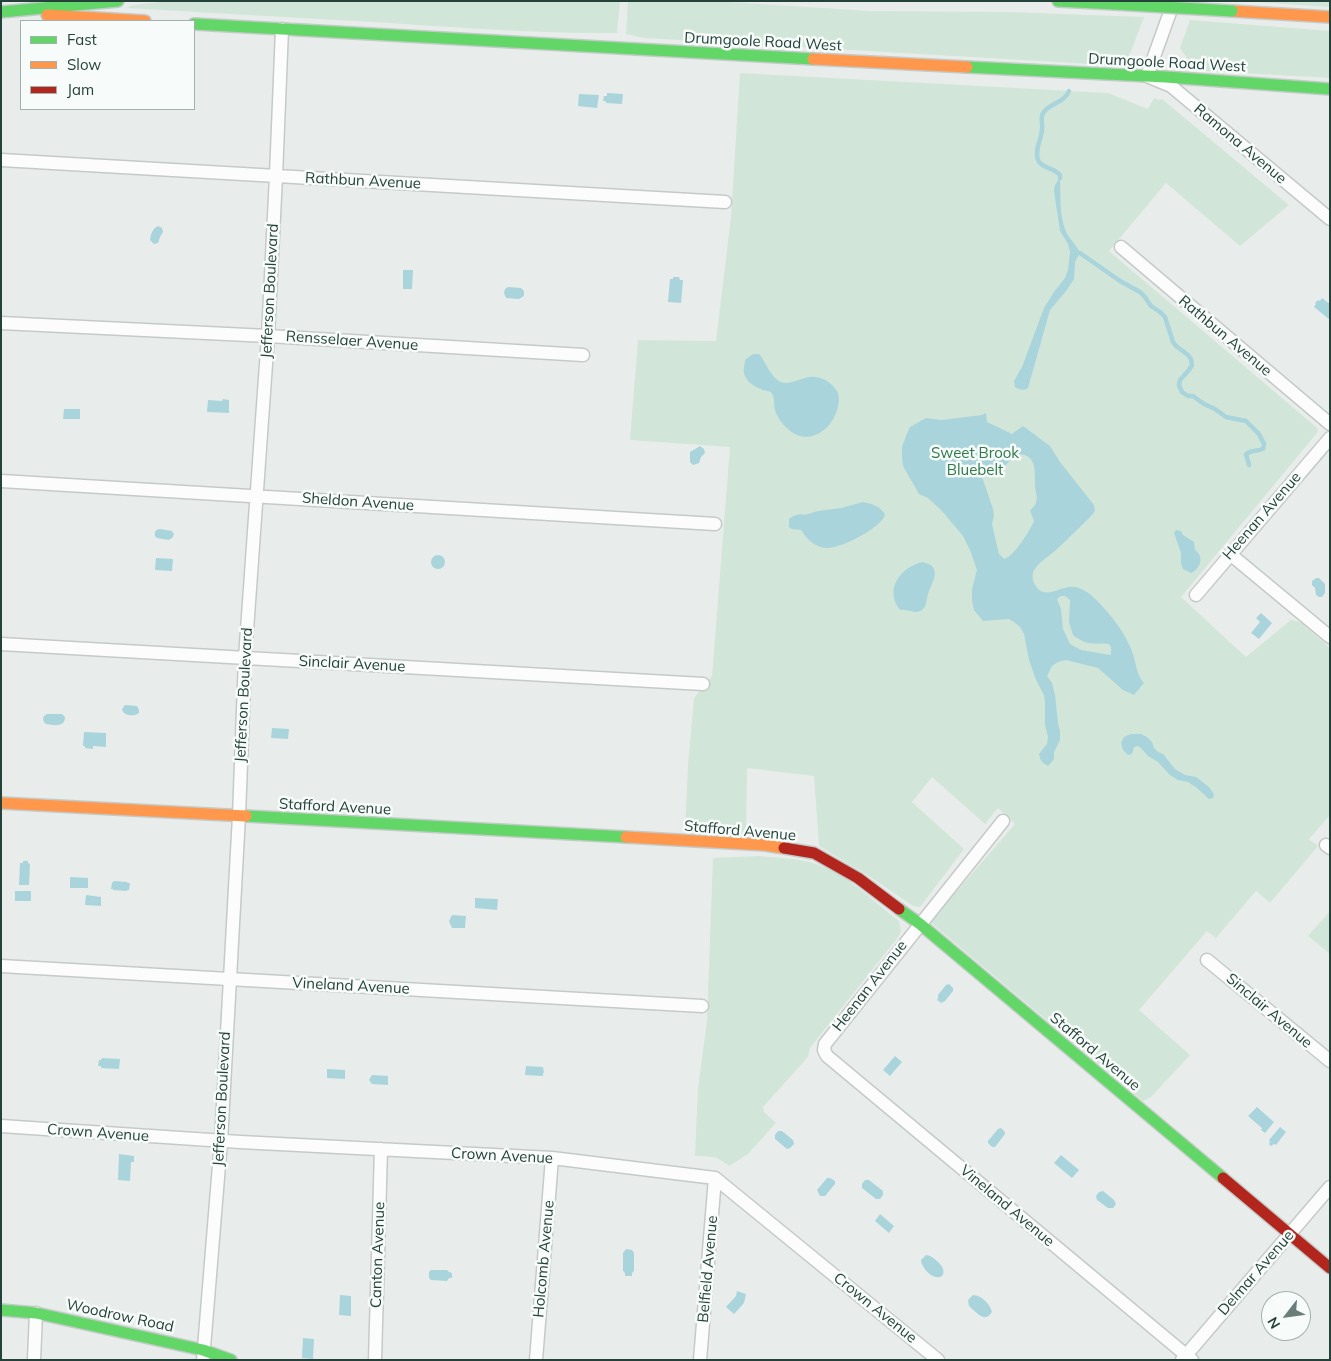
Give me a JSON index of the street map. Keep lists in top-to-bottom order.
{
  "streets": {
    "main road": ["Drumgoole Road West", "Stafford Avenue", "Woodrow Road"],
    "street": [
      "Ramona Avenue",
      "Rathbun Avenue",
      "Jefferson Boulevard",
      "Rensselaer Avenue",
      "Sheldon Avenue",
      "Heenan Avenue",
      "Sinclair Avenue",
      "Vineland Avenue",
      "Crown Avenue",
      "Canton Avenue",
      "Holcomb Avenue",
      "Belfield Avenue",
      "Delmar Avenue"
    ]
  },
  "crossings": [
    ["Drumgoole Road West", "Ramona Avenue"],
    ["Drumgoole Road West", "Jefferson Boulevard"],
    ["Rathbun Avenue", "Jefferson Boulevard"],
    ["Jefferson Boulevard", "Rensselaer Avenue"],
    ["Jefferson Boulevard", "Sheldon Avenue"],
    ["Jefferson Boulevard", "Sinclair Avenue"],
    ["Jefferson Boulevard", "Stafford Avenue"],
    ["Jefferson Boulevard", "Vineland Avenue"],
    ["Jefferson Boulevard", "Crown Avenue"],
    ["Jefferson Boulevard", "Woodrow Road"],
    ["Heenan Avenue", "Stafford Avenue"],
    ["Heenan Avenue", "Vineland Avenue"],
    ["Stafford Avenue", "Delmar Avenue"],
    ["Vineland Avenue", "Delmar Avenue"],
    ["Crown Avenue", "Canton Avenue"],
    ["Crown Avenue", "Holcomb Avenue"],
    ["Crown Avenue", "Belfield Avenue"]
  ],
  "parks": ["Sweet Brook Bluebelt"],
  "legend": ["Fast", "Slow", "Jam"],
  "north": "bottom left"
}
